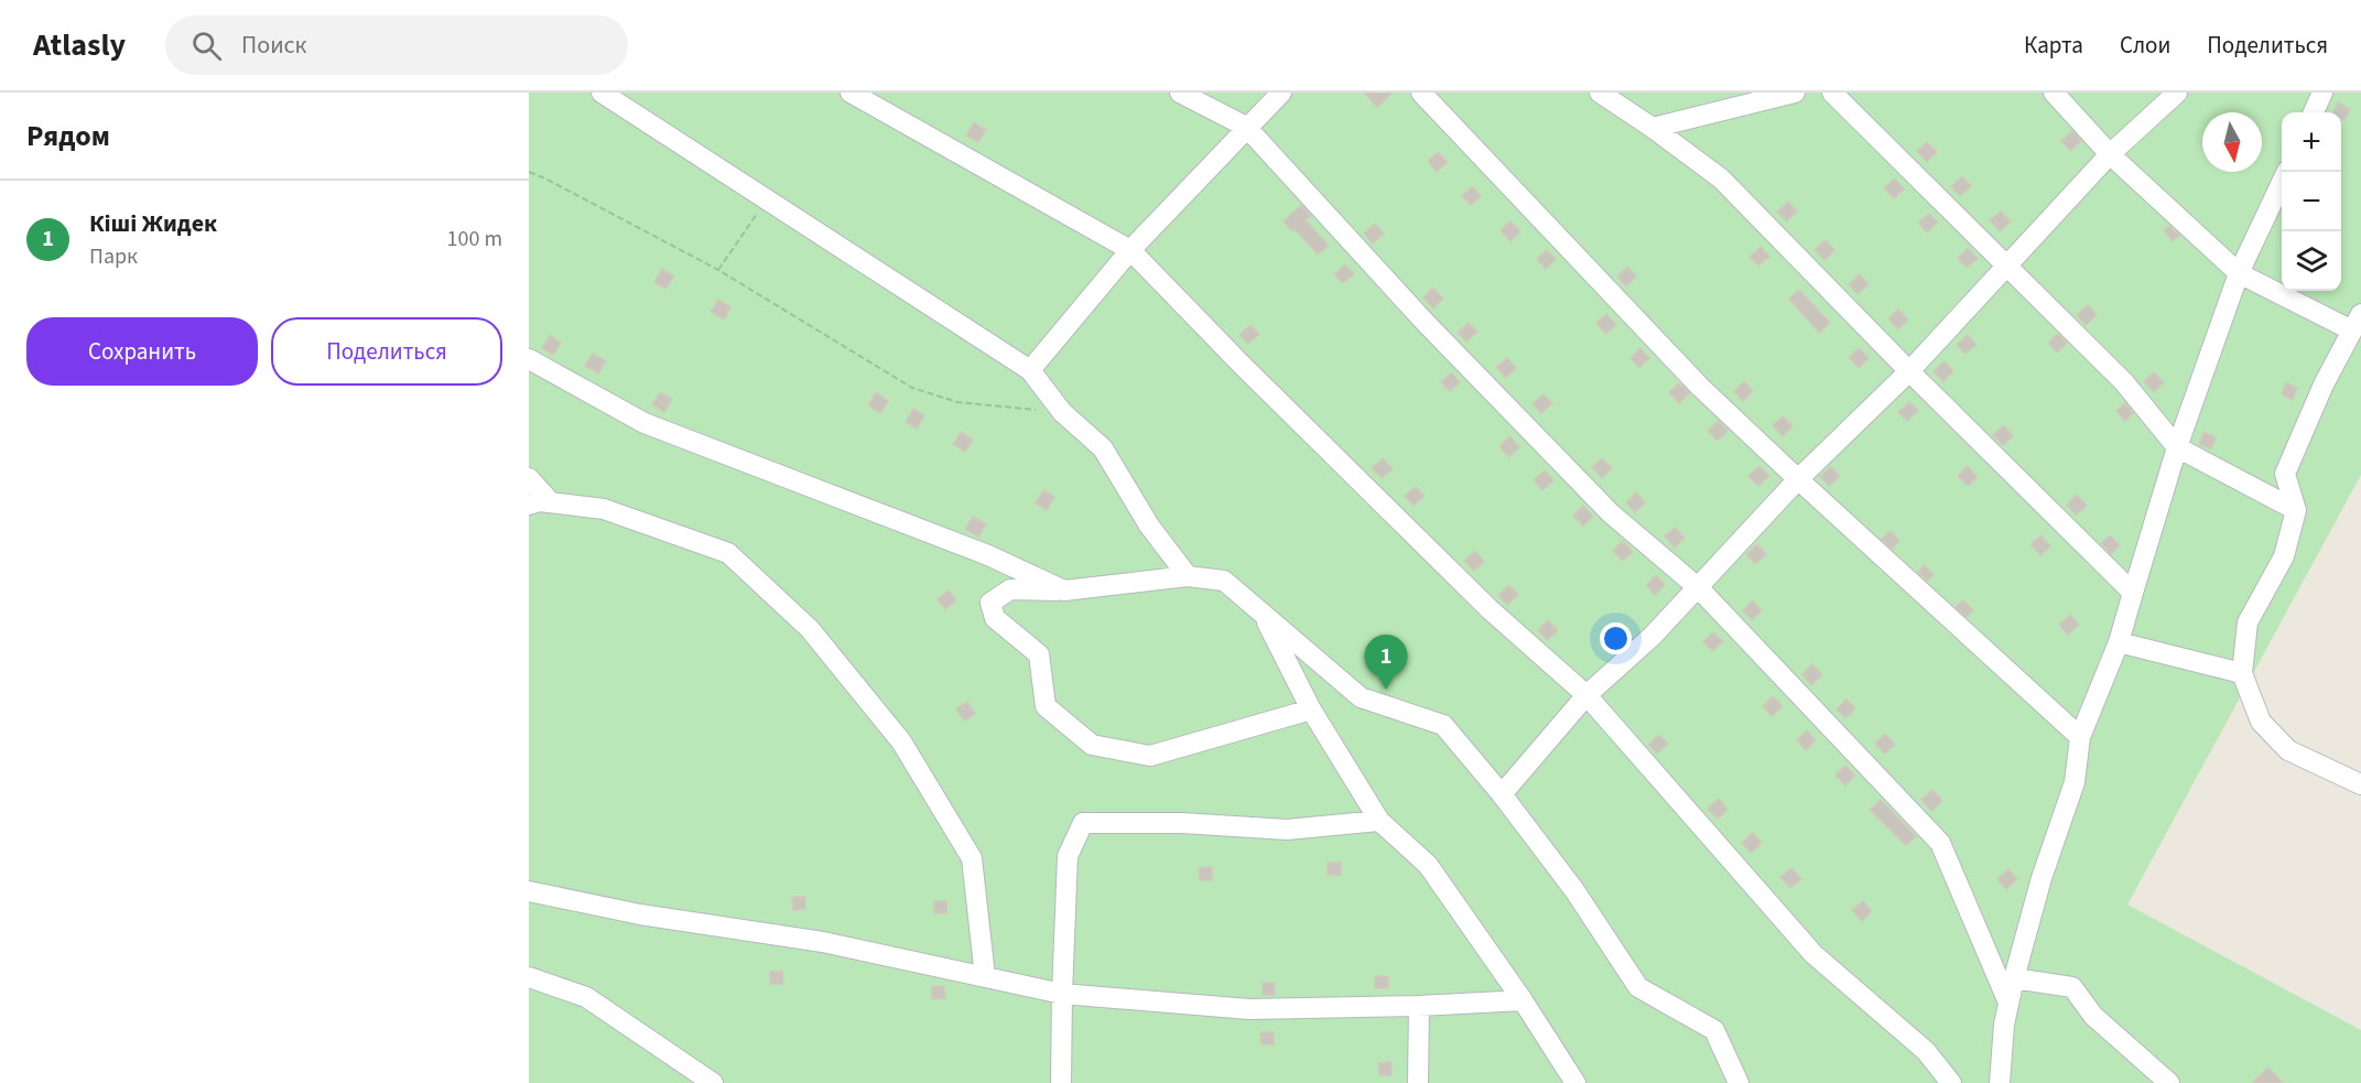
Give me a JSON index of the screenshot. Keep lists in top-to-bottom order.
{
  "north": "bottom",
  "page": {
    "header": "Atlasly",
    "search": "Поиск",
    "nav": ["Карта", "Слои", "Поделиться"],
    "heading": "Рядом",
    "map_buttons": ["+", "−"],
    "list": [
      {
        "mark": "1",
        "name": "Кіші Жидек",
        "note": "Парк",
        "value": "100 m"
      }
    ],
    "buttons": ["Сохранить", "Поделиться"],
    "pins": "1"
  }
}
